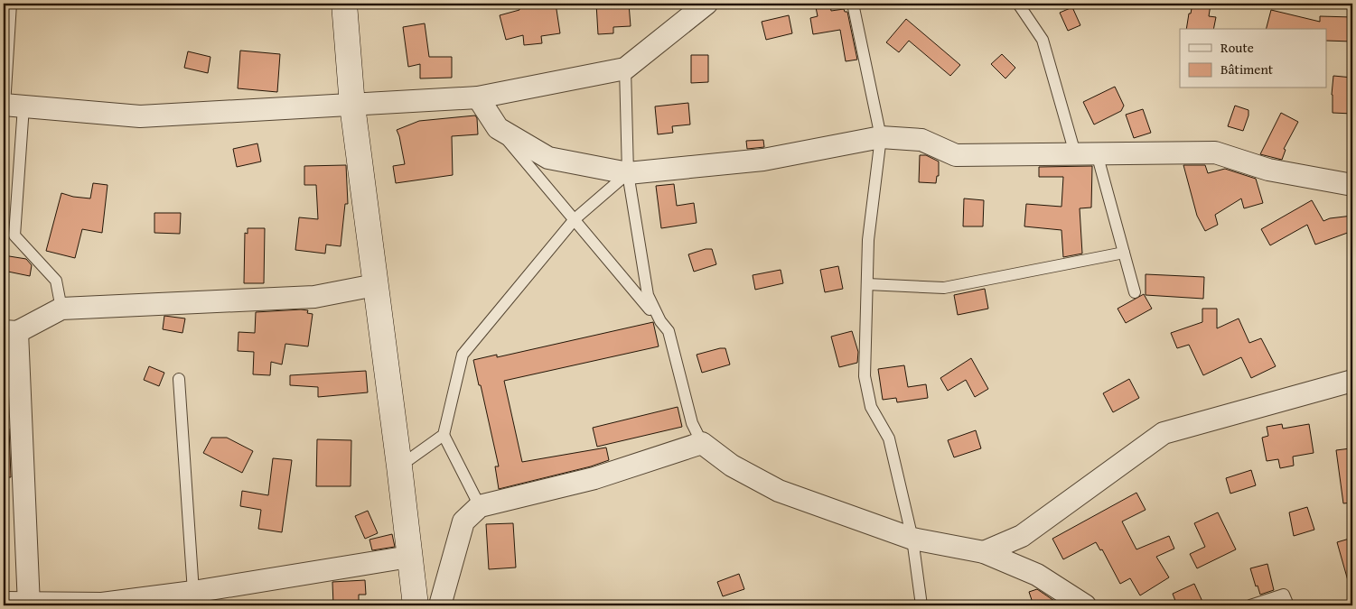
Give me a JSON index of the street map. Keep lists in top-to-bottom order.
{
  "legend": ["Route", "Bâtiment"]
}
